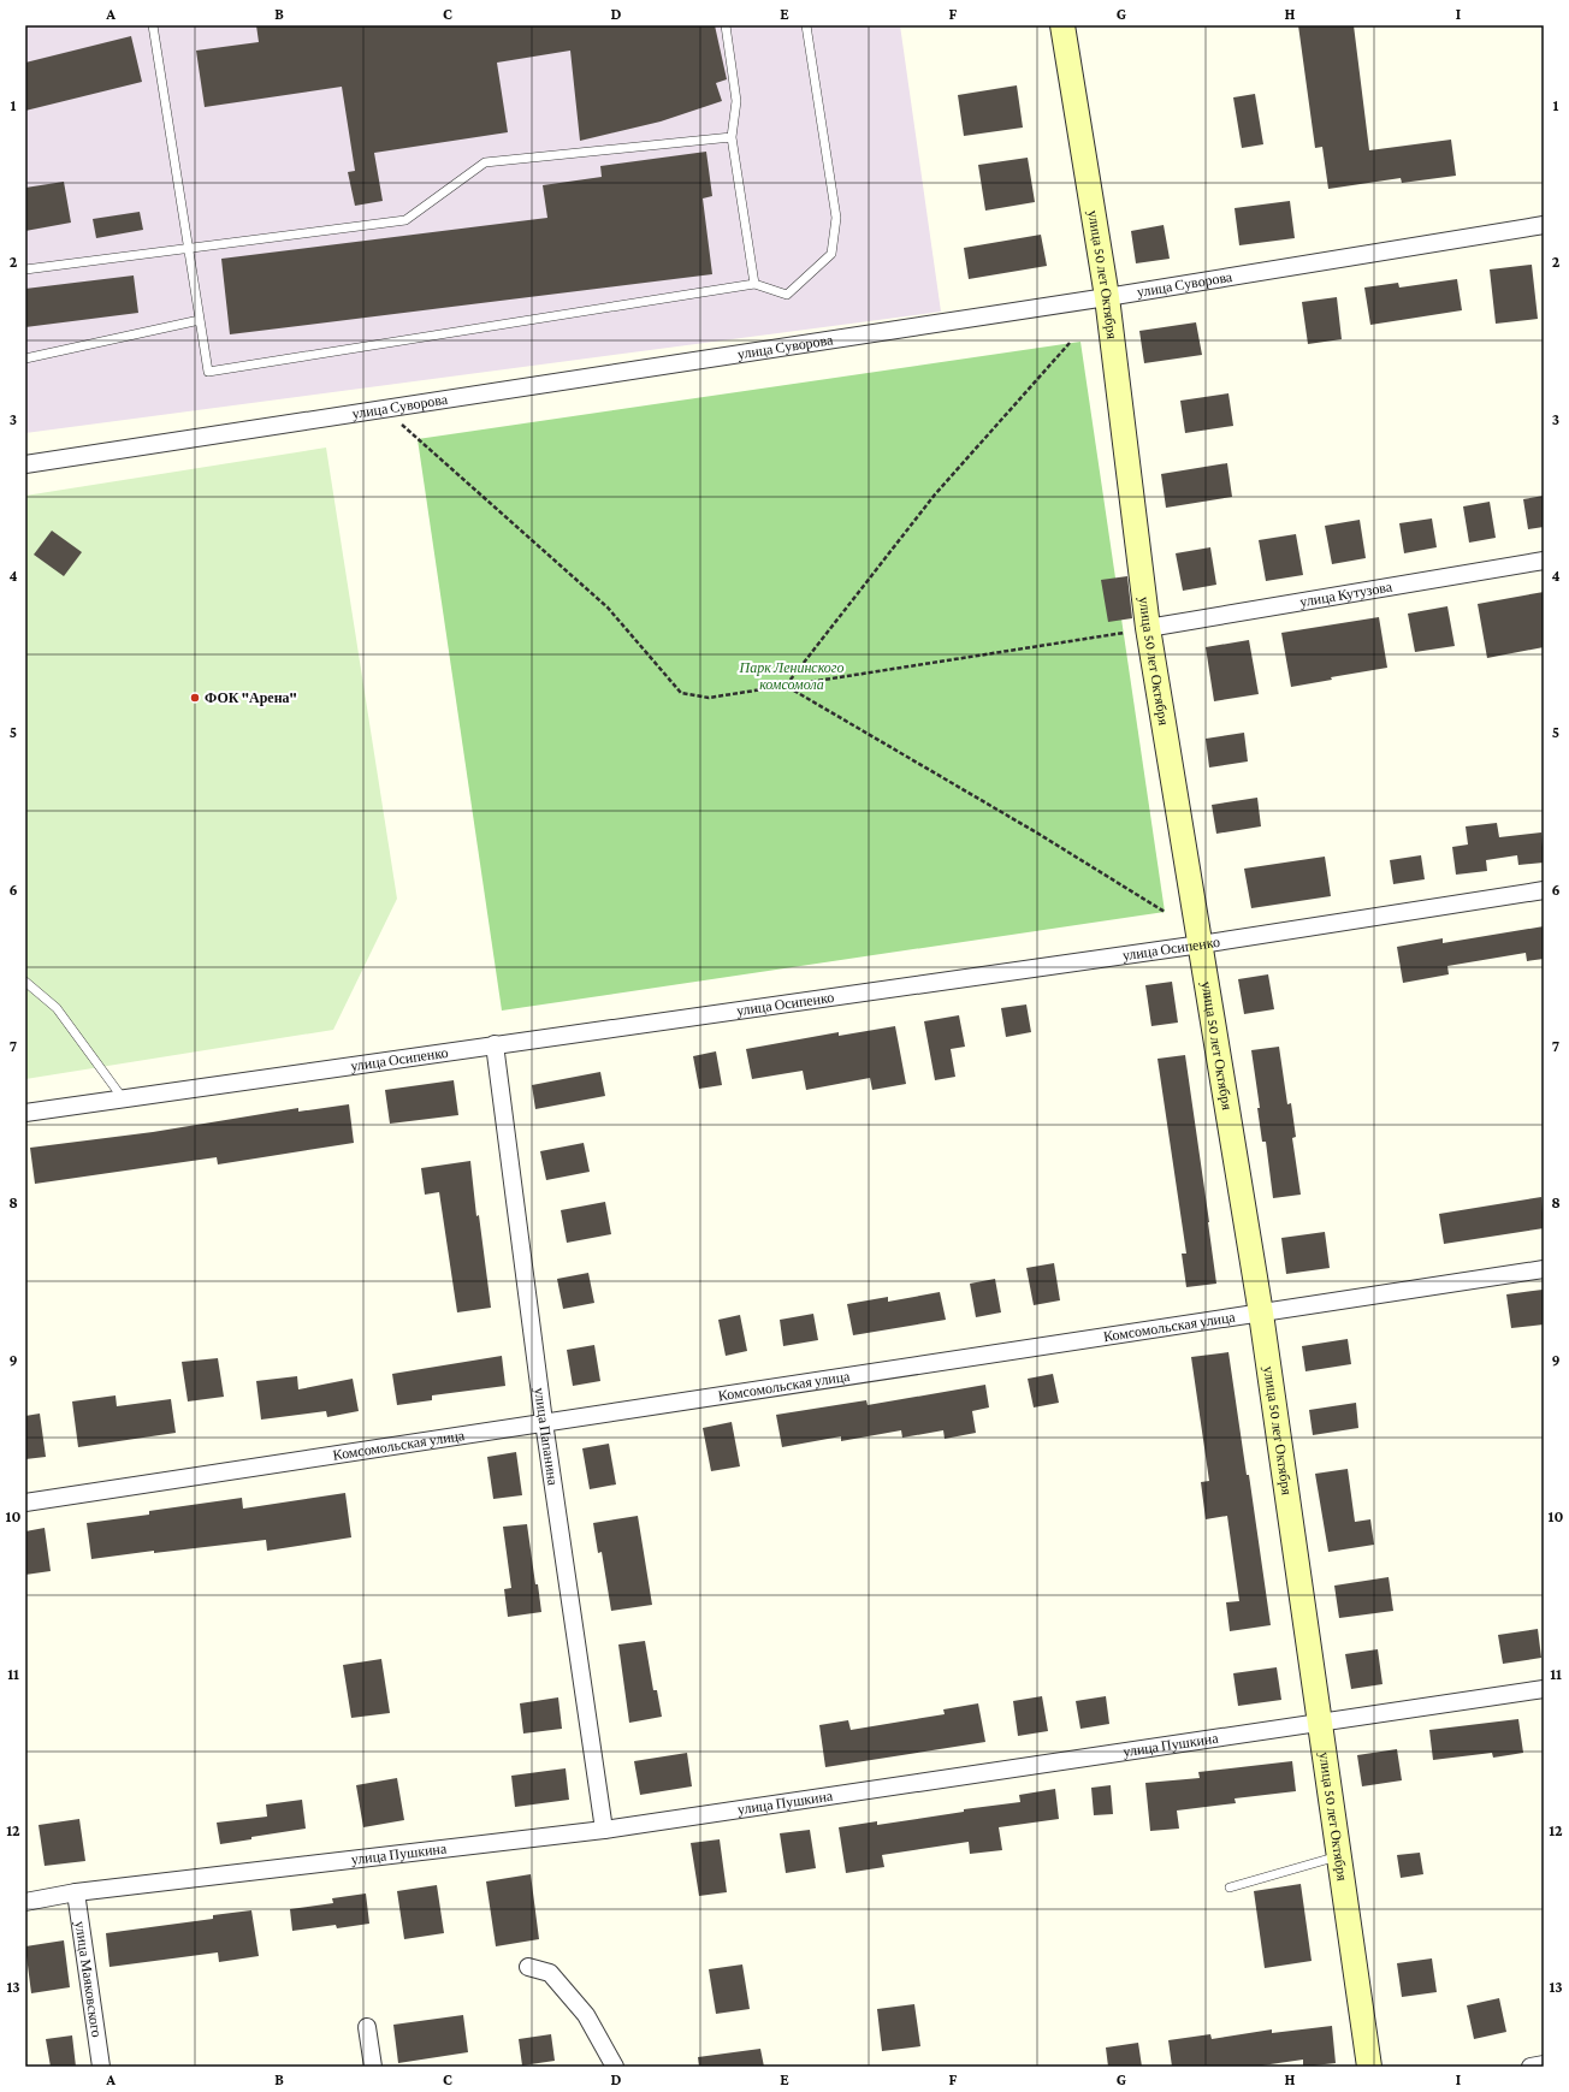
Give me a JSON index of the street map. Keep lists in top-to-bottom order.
{
  "streets": {
    "street": [
      "улица 50 лет Октября",
      "улица Суворова",
      "улица Кутузова",
      "улица Осипенко",
      "Комсомольская улица",
      "улица Папанина",
      "улица Пушкина",
      "улица Маяковского"
    ]
  },
  "crossings": [
    ["улица 50 лет Октября", "улица Суворова"],
    ["улица 50 лет Октября", "улица Кутузова"],
    ["улица 50 лет Октября", "улица Осипенко"],
    ["улица 50 лет Октября", "Комсомольская улица"],
    ["улица 50 лет Октября", "улица Пушкина"],
    ["улица Осипенко", "улица Папанина"],
    ["Комсомольская улица", "улица Папанина"],
    ["улица Папанина", "улица Пушкина"],
    ["улица Пушкина", "улица Маяковского"]
  ],
  "parks": ["Парк Ленинского комсомола"],
  "places": ["ФОК \"Арена\""],
  "grid": {
    "columns": [
      "A",
      "B",
      "C",
      "D",
      "E",
      "F",
      "G",
      "H",
      "I"
    ],
    "rows": [
      "1",
      "2",
      "3",
      "4",
      "5",
      "6",
      "7",
      "8",
      "9",
      "10",
      "11",
      "12",
      "13"
    ]
  }
}
